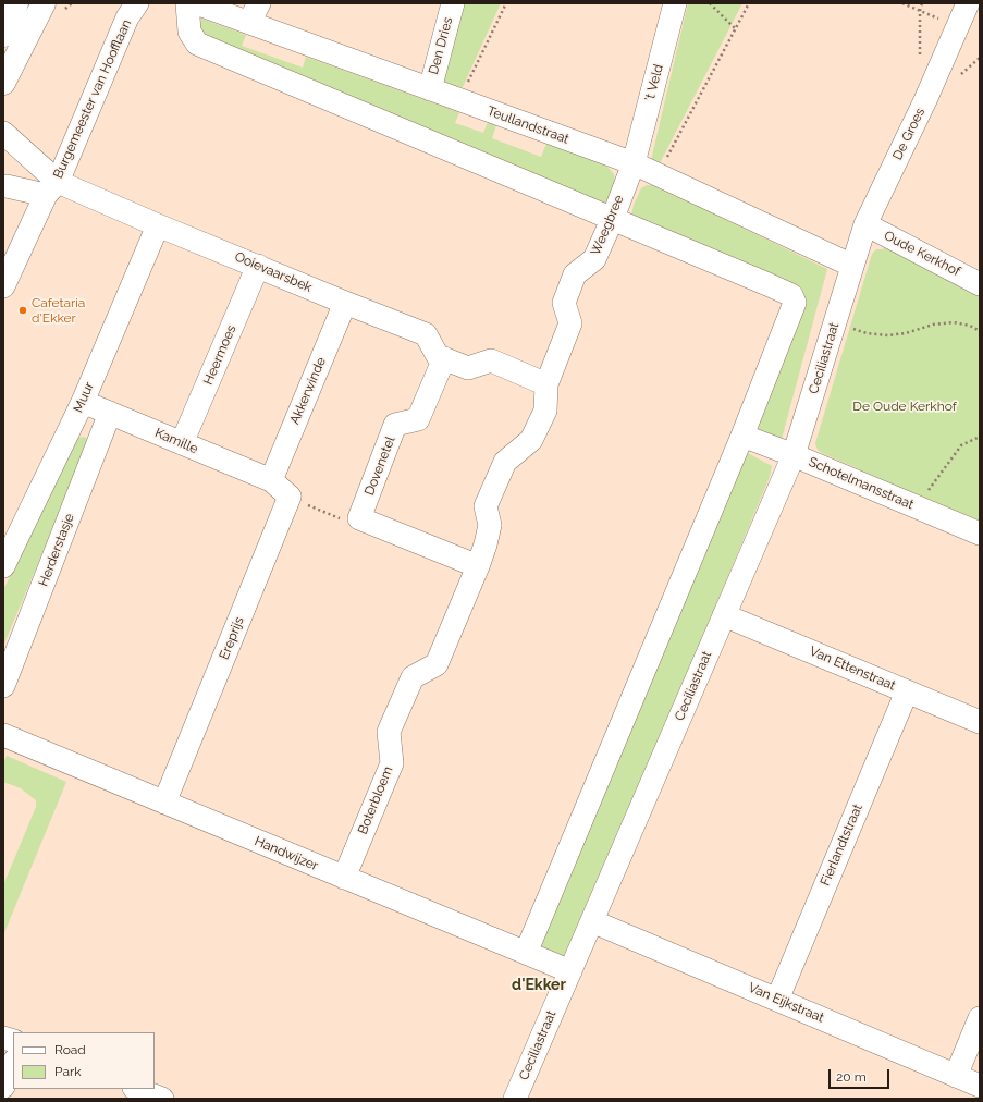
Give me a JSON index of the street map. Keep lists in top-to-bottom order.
{
  "streets": {
    "street": [
      "Den Dries",
      "'t Veld",
      "Burgemeester van Hoofflaan",
      "Teullandstraat",
      "De Groes",
      "Weegbree",
      "Oude Kerkhof",
      "Ooievaarsbek",
      "Heermoes",
      "Ceciliastraat",
      "Akkerwinde",
      "Muur",
      "Kamille",
      "Dovenetel",
      "Schotelmansstraat",
      "Herderstasje",
      "Ereprijs",
      "Van Ettenstraat",
      "Boterbloem",
      "Fierlandtstraat",
      "Handwijzer",
      "Van Eijkstraat"
    ]
  },
  "crossings": [
    ["Den Dries", "Teullandstraat"],
    ["'t Veld", "Teullandstraat"],
    ["'t Veld", "Weegbree"],
    ["Burgemeester van Hoofflaan", "Ooievaarsbek"],
    ["Teullandstraat", "De Groes"],
    ["Teullandstraat", "Weegbree"],
    ["Teullandstraat", "Ceciliastraat"],
    ["De Groes", "Oude Kerkhof"],
    ["De Groes", "Ceciliastraat"],
    ["Weegbree", "Ooievaarsbek"],
    ["Weegbree", "Boterbloem"],
    ["Ooievaarsbek", "Heermoes"],
    ["Ooievaarsbek", "Akkerwinde"],
    ["Ooievaarsbek", "Muur"],
    ["Ooievaarsbek", "Dovenetel"],
    ["Heermoes", "Kamille"],
    ["Ceciliastraat", "Schotelmansstraat"],
    ["Ceciliastraat", "Van Ettenstraat"],
    ["Ceciliastraat", "Handwijzer"],
    ["Ceciliastraat", "Van Eijkstraat"],
    ["Akkerwinde", "Kamille"],
    ["Muur", "Kamille"],
    ["Kamille", "Herderstasje"],
    ["Ereprijs", "Handwijzer"],
    ["Van Ettenstraat", "Fierlandtstraat"],
    ["Boterbloem", "Handwijzer"],
    ["Fierlandtstraat", "Van Eijkstraat"]
  ],
  "districts": ["d'Ekker"],
  "parks": ["De Oude Kerkhof"],
  "places": ["Cafetaria d'Ekker"],
  "legend": ["Road", "Park"],
  "scale_bar": "20 m"
}
